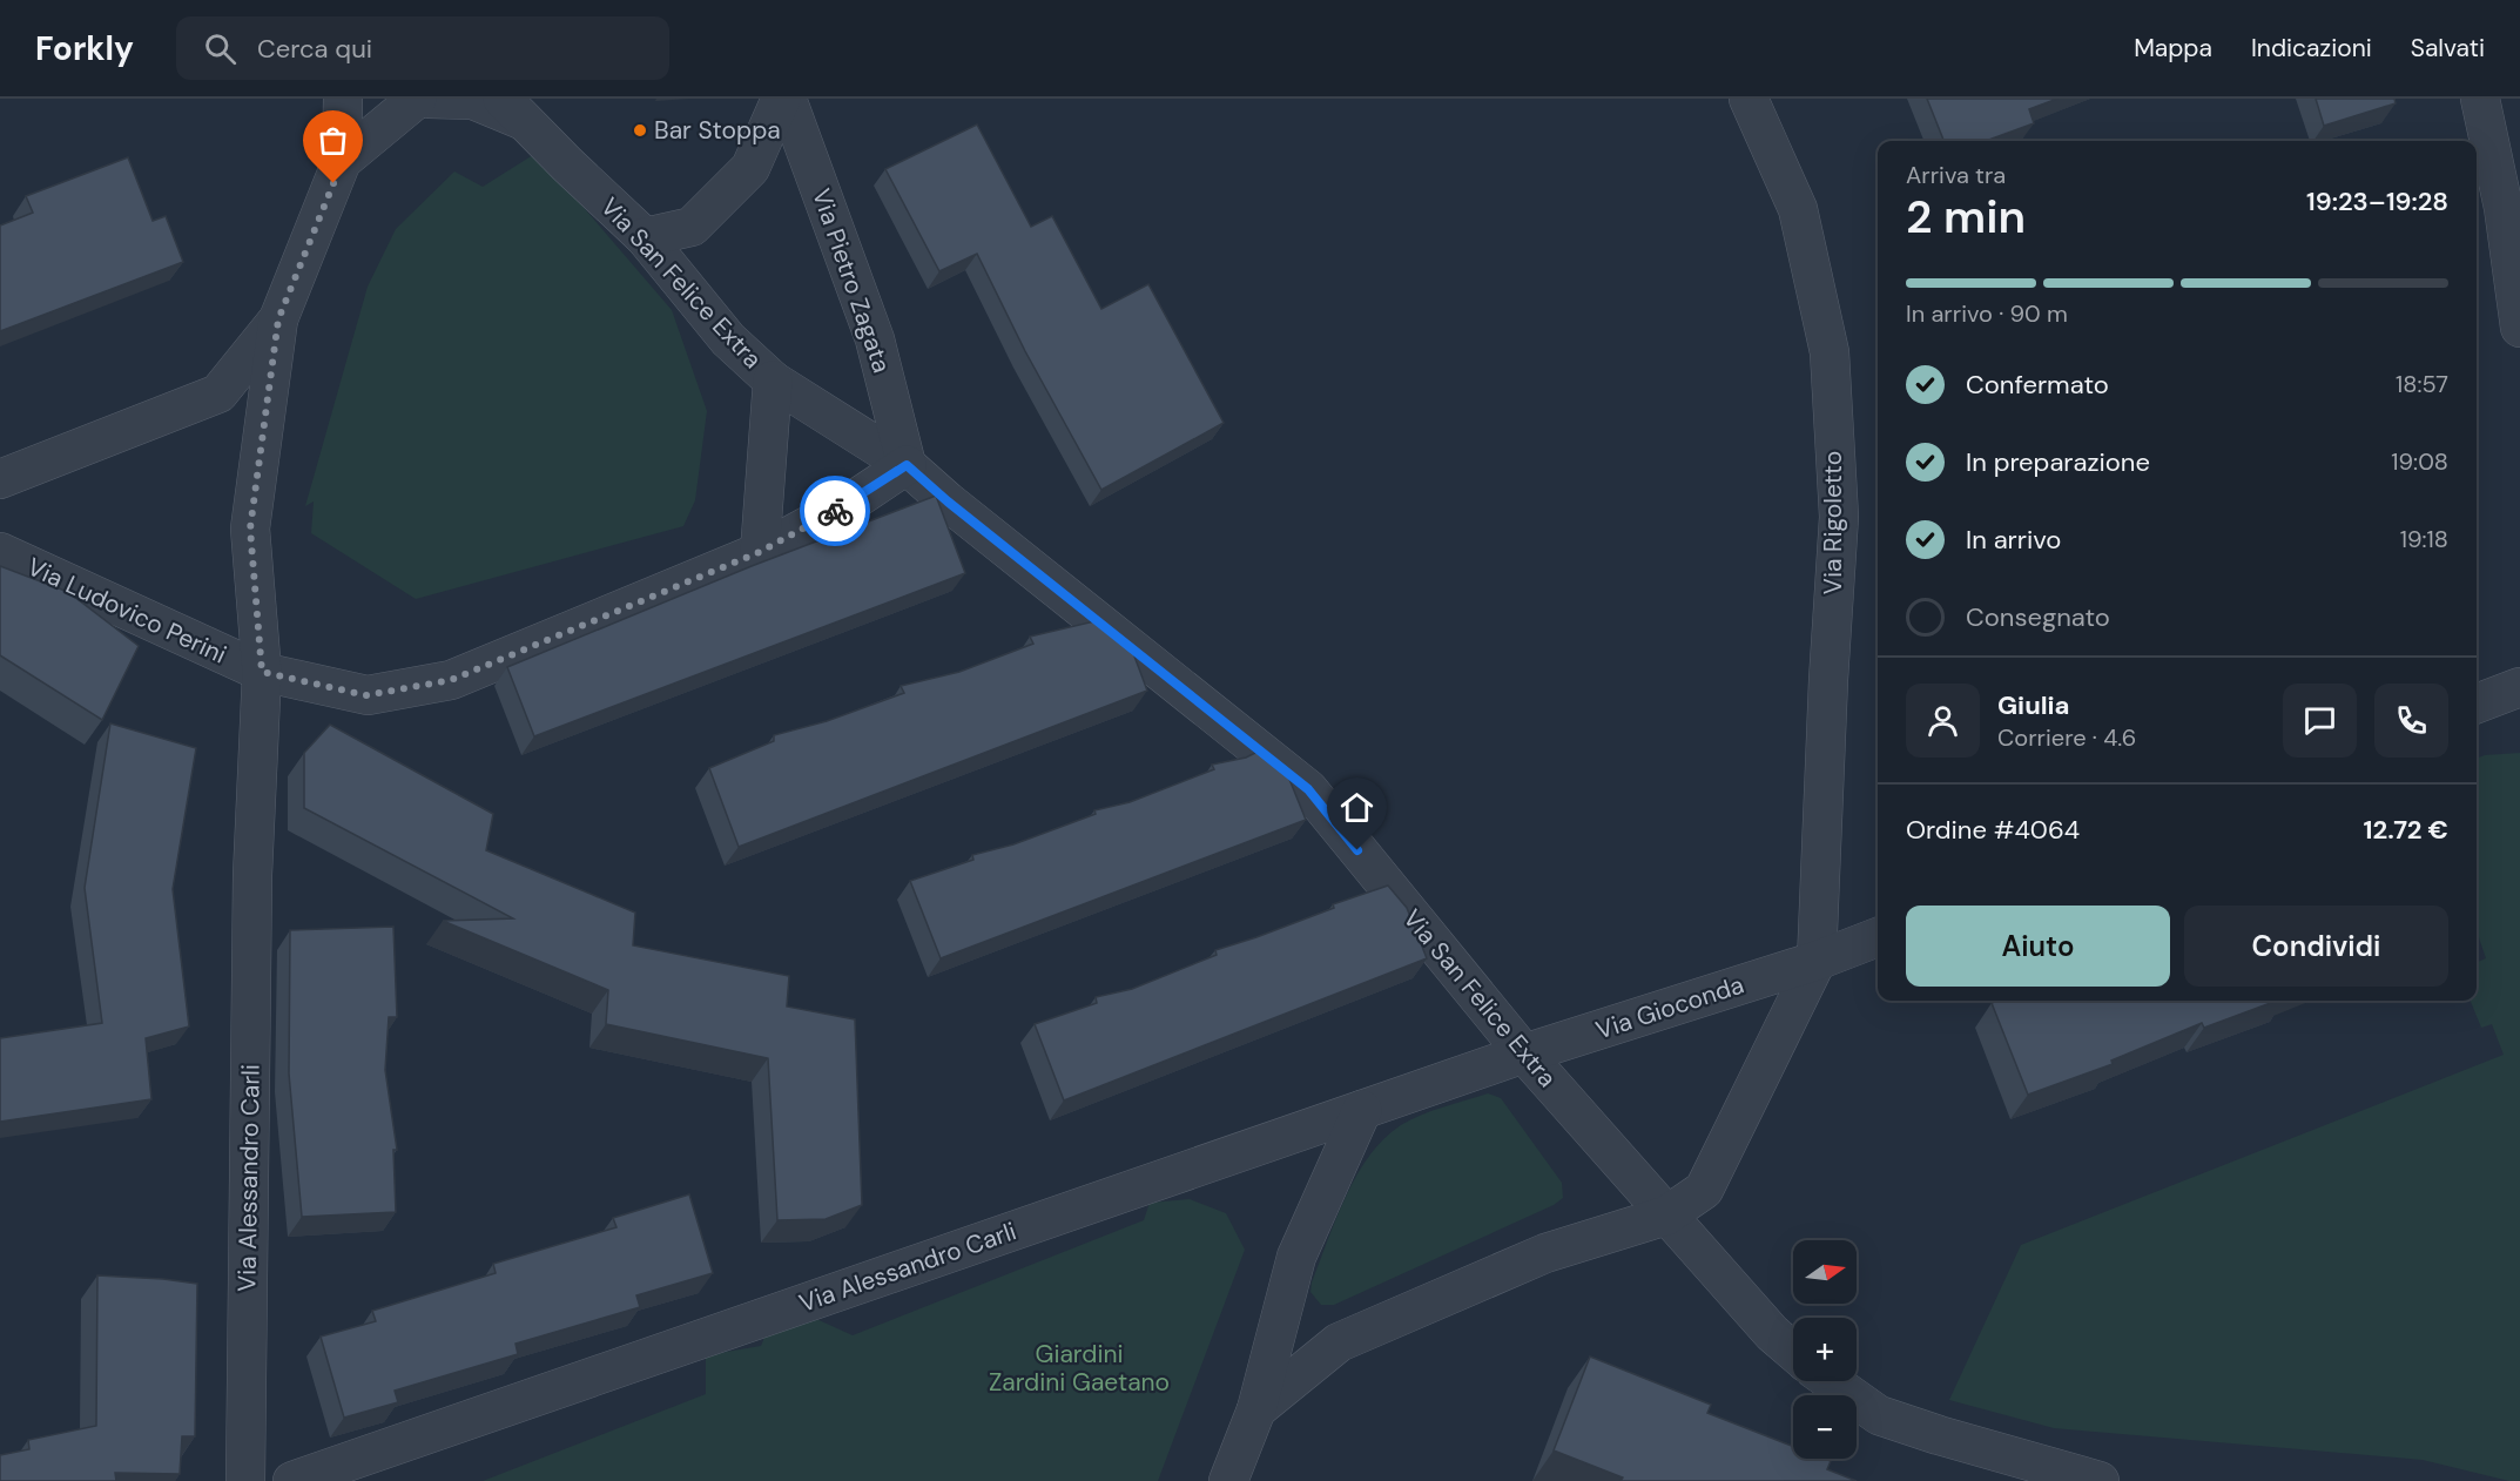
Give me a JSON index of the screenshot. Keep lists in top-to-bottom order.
{
  "streets": {
    "street": [
      "Via Pietro Zagata",
      "Via San Felice Extra",
      "Via Rigoletto",
      "Via Ludovico Perini",
      "Via Gioconda",
      "Via Alessandro Carli"
    ]
  },
  "crossings": [
    ["Via Pietro Zagata", "Via San Felice Extra"],
    ["Via Pietro Zagata", "Via Ludovico Perini"],
    ["Via San Felice Extra", "Via Ludovico Perini"],
    ["Via San Felice Extra", "Via Gioconda"],
    ["Via San Felice Extra", "Via Alessandro Carli"],
    ["Via Rigoletto", "Via Gioconda"],
    ["Via Ludovico Perini", "Via Alessandro Carli"],
    ["Via Gioconda", "Via Alessandro Carli"]
  ],
  "parks": ["Giardini Zardini Gaetano"],
  "places": ["Bar Stoppa"],
  "north": "right",
  "page": {
    "header": "Forkly",
    "search": "Cerca qui",
    "nav": ["Mappa", "Indicazioni", "Salvati"],
    "heading": ["2 min", "Arriva tra", "19:23–19:28"],
    "panel": [
      "Giulia",
      "Corriere · 4.6",
      "Ordine #4064",
      "12.72 €"
    ],
    "bar": "In arrivo · 90 m",
    "list": [
      ["Confermato", "18:57"],
      ["In preparazione", "19:08"],
      ["In arrivo", "19:18"],
      "Consegnato"
    ],
    "buttons": ["Aiuto", "Condividi"],
    "map_buttons": ["+", "−"]
  }
}
